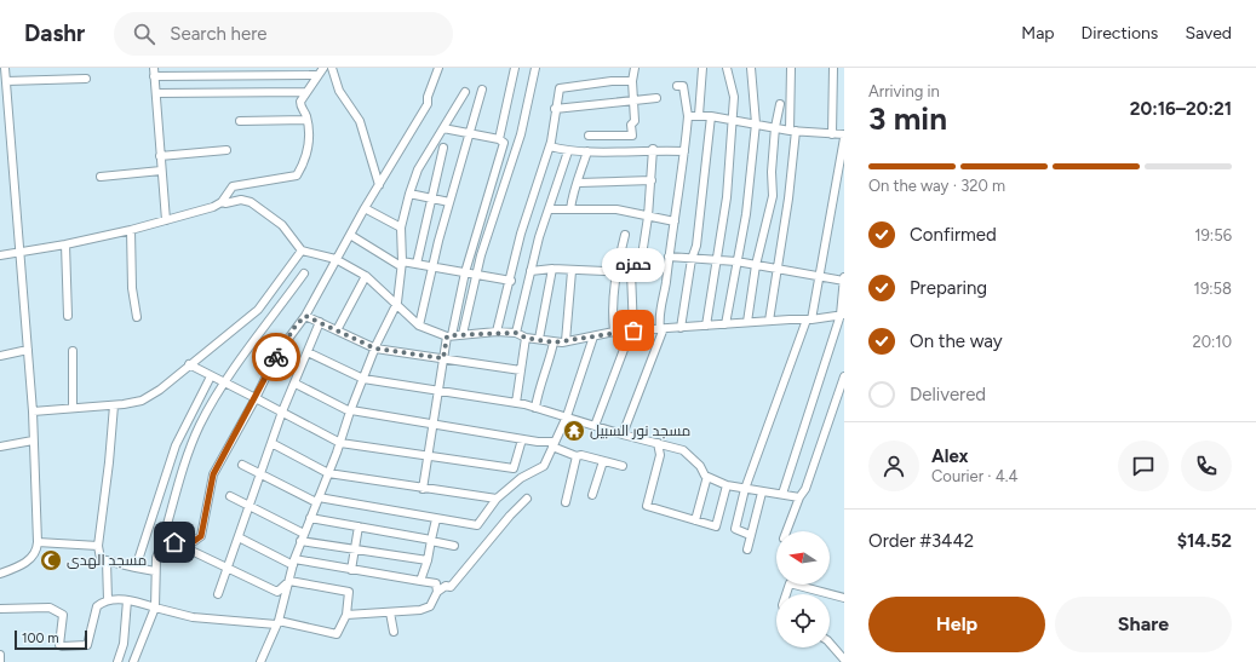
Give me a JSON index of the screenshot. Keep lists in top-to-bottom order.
{
  "places": {
    "other": ["حمزه"],
    "temple": ["مسجد نور السبيل"],
    "mosque": ["مسجد الهدى"]
  },
  "scale_bar": "100 m",
  "north": "left",
  "page": {
    "header": "Dashr",
    "search": "Search here",
    "nav": ["Map", "Directions", "Saved"],
    "heading": ["3 min", "Arriving in", "20:16–20:21"],
    "panel": [
      "Alex",
      "Courier · 4.4",
      "Order #3442",
      "$14.52"
    ],
    "bar": "On the way · 320 m",
    "list": [
      ["Confirmed", "19:56"],
      ["Preparing", "19:58"],
      ["On the way", "20:10"],
      "Delivered"
    ],
    "bubble": "حمزه",
    "buttons": ["Help", "Share"],
    "scale": "100 m"
  }
}
